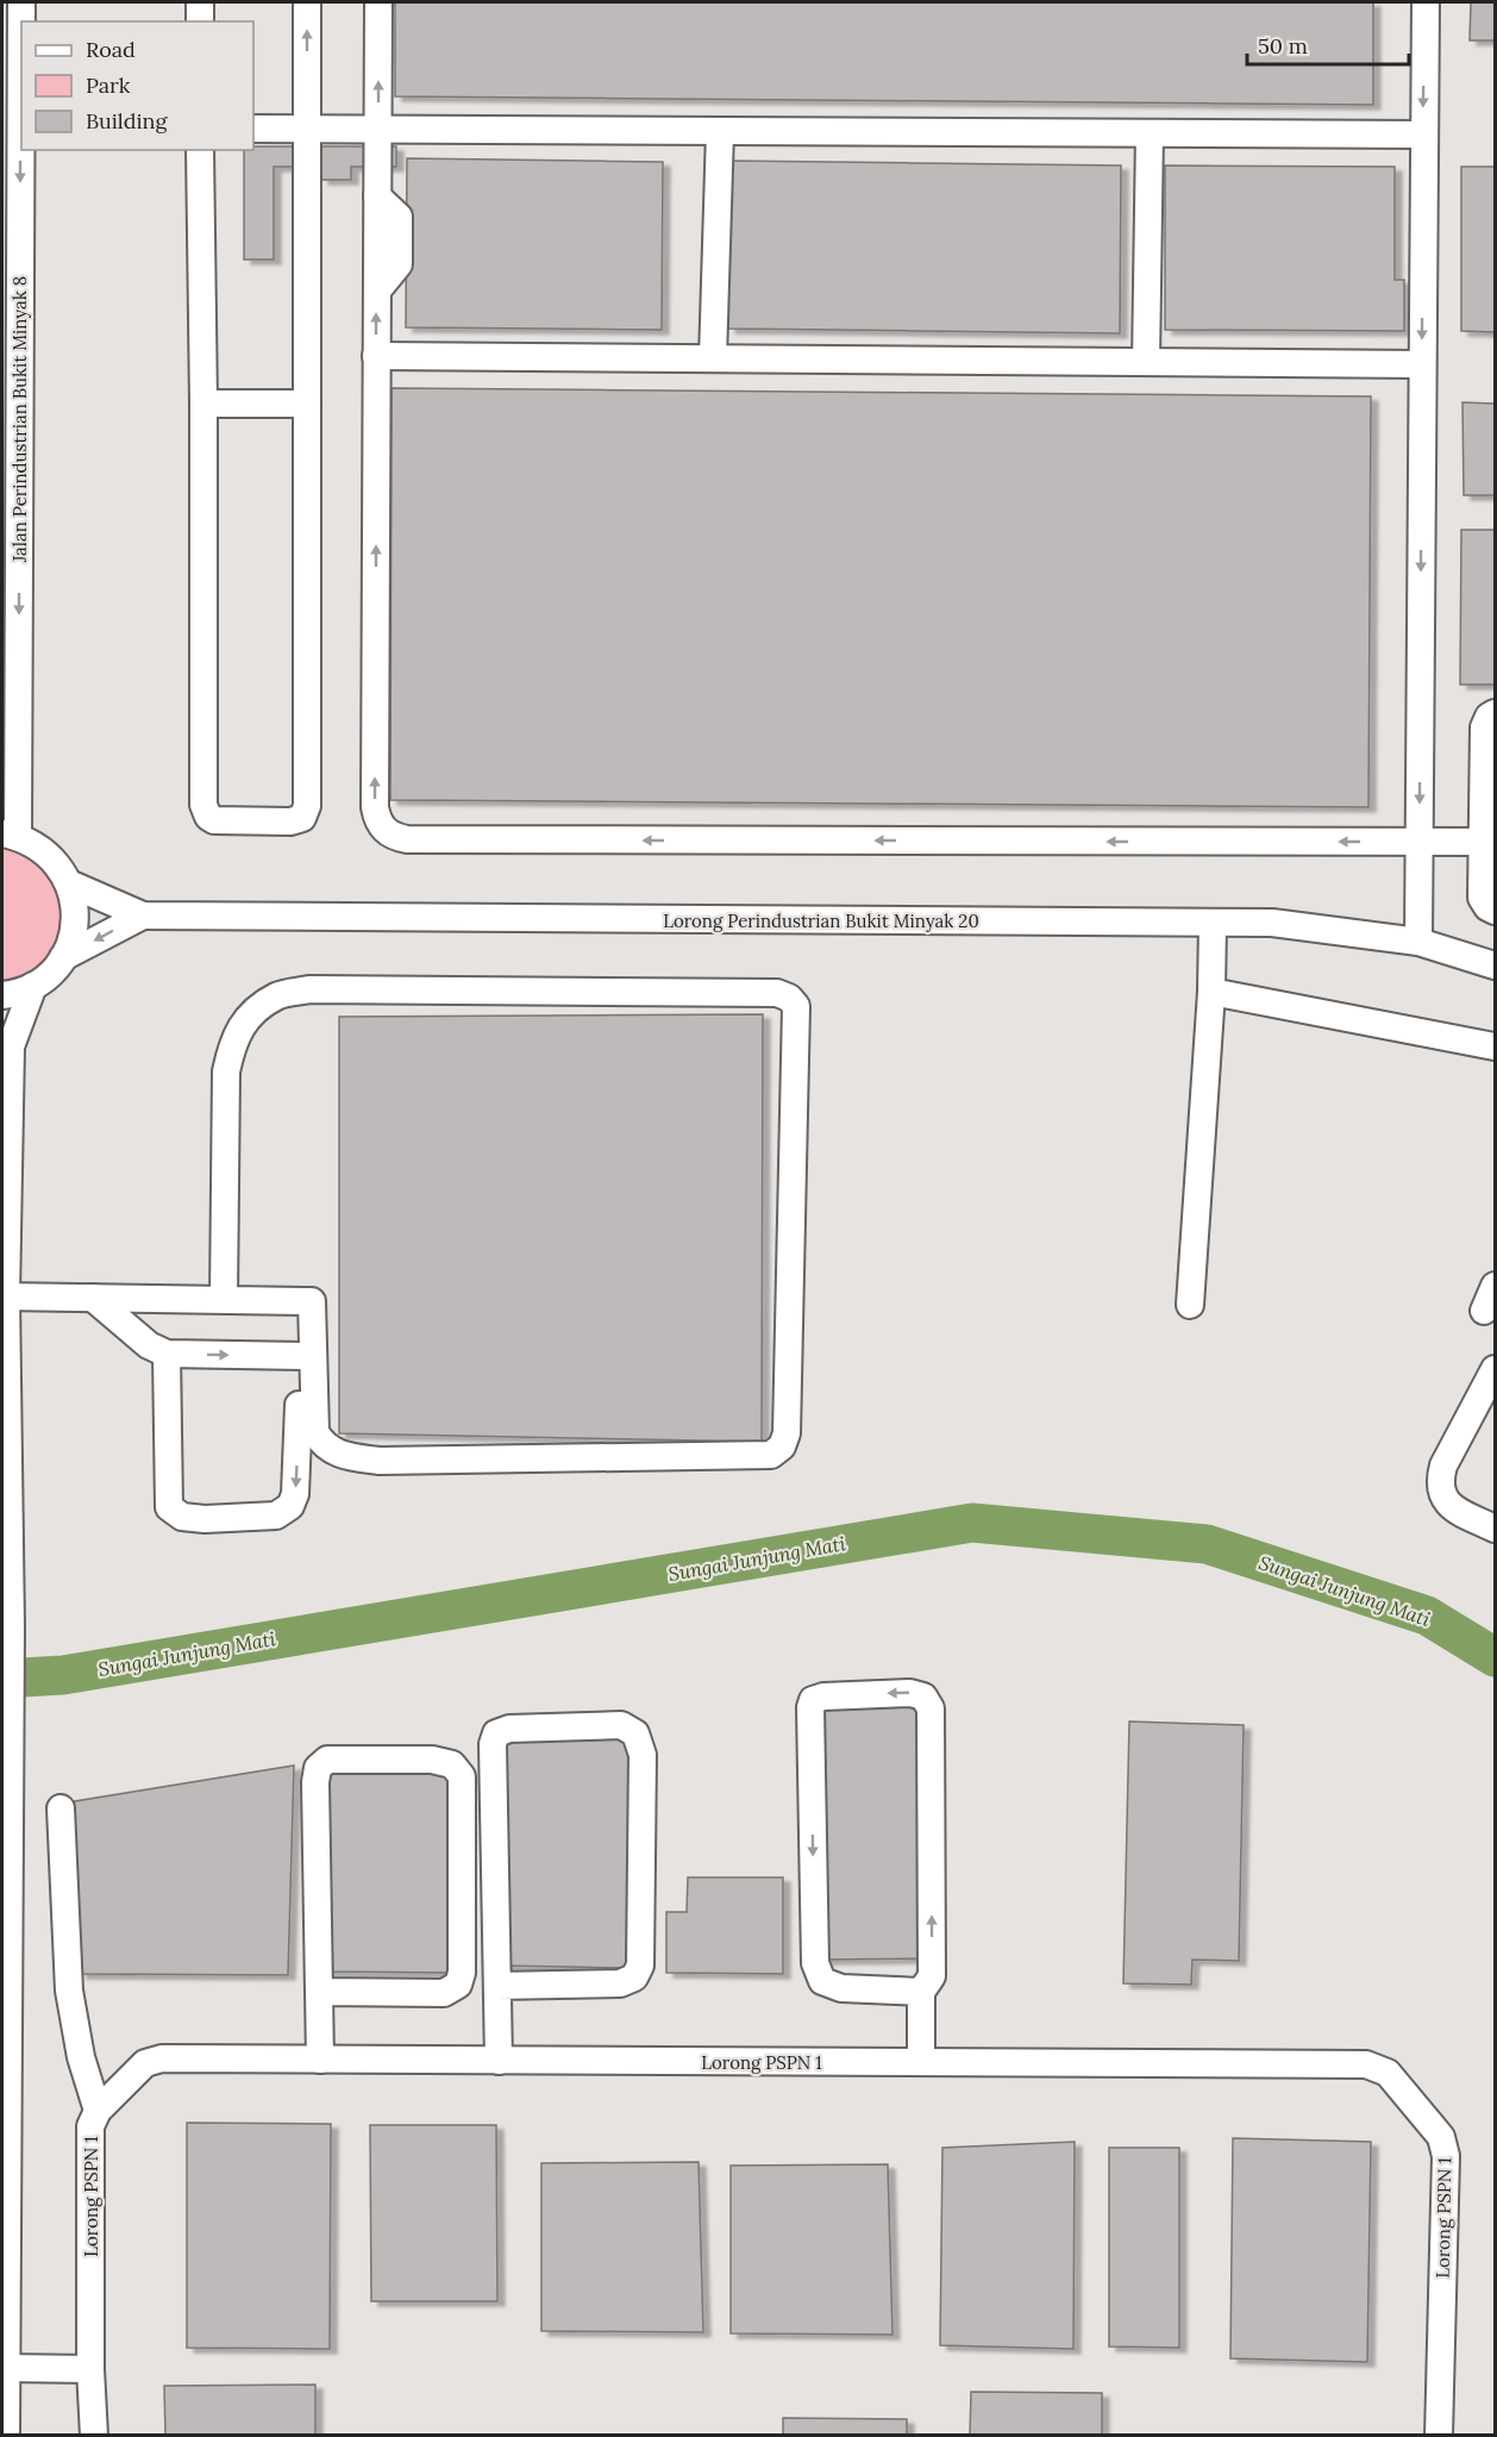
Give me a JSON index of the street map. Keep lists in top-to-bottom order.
{
  "streets": {
    "street": ["Jalan Perindustrian Bukit Minyak 8", "Lorong Perindustrian Bukit Minyak 20", "Lorong PSPN 1"]
  },
  "water": ["Sungai Junjung Mati"],
  "legend": ["Road", "Park", "Building"],
  "scale_bar": "50 m"
}
